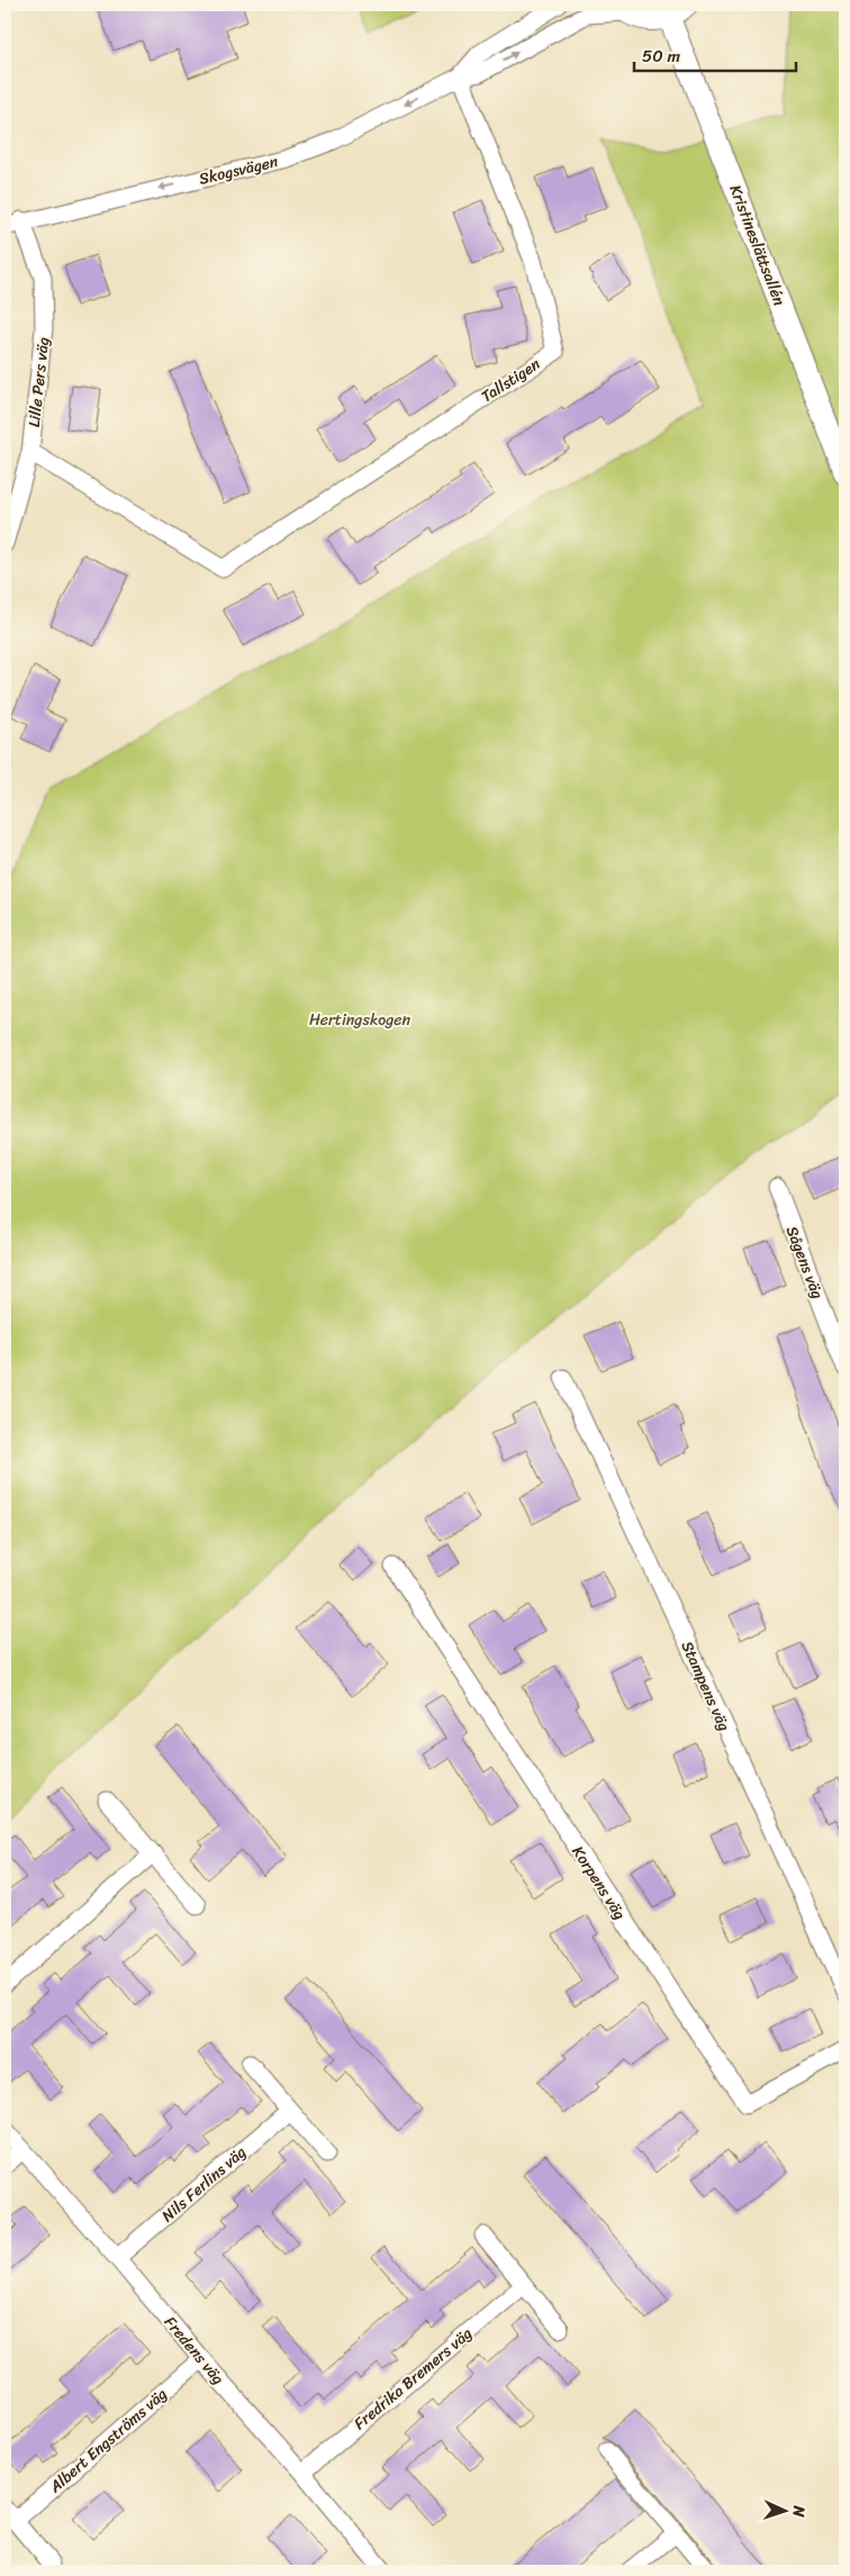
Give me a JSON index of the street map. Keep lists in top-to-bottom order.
{
  "streets": {
    "street": [
      "Skogsvägen",
      "Kristineslättsallén",
      "Tallstigen",
      "Lille Pers väg",
      "Sågens väg",
      "Stampens väg",
      "Korpens väg",
      "Nils Ferlins väg",
      "Fredens väg",
      "Fredrika Bremers väg",
      "Albert Engströms väg"
    ]
  },
  "crossings": [
    ["Skogsvägen", "Tallstigen"],
    ["Skogsvägen", "Lille Pers väg"],
    ["Tallstigen", "Lille Pers väg"],
    ["Nils Ferlins väg", "Fredens väg"],
    ["Fredens väg", "Fredrika Bremers väg"],
    ["Fredens väg", "Albert Engströms väg"]
  ],
  "parks": ["Hertingskogen"],
  "scale_bar": "50 m",
  "north": "right"
}
